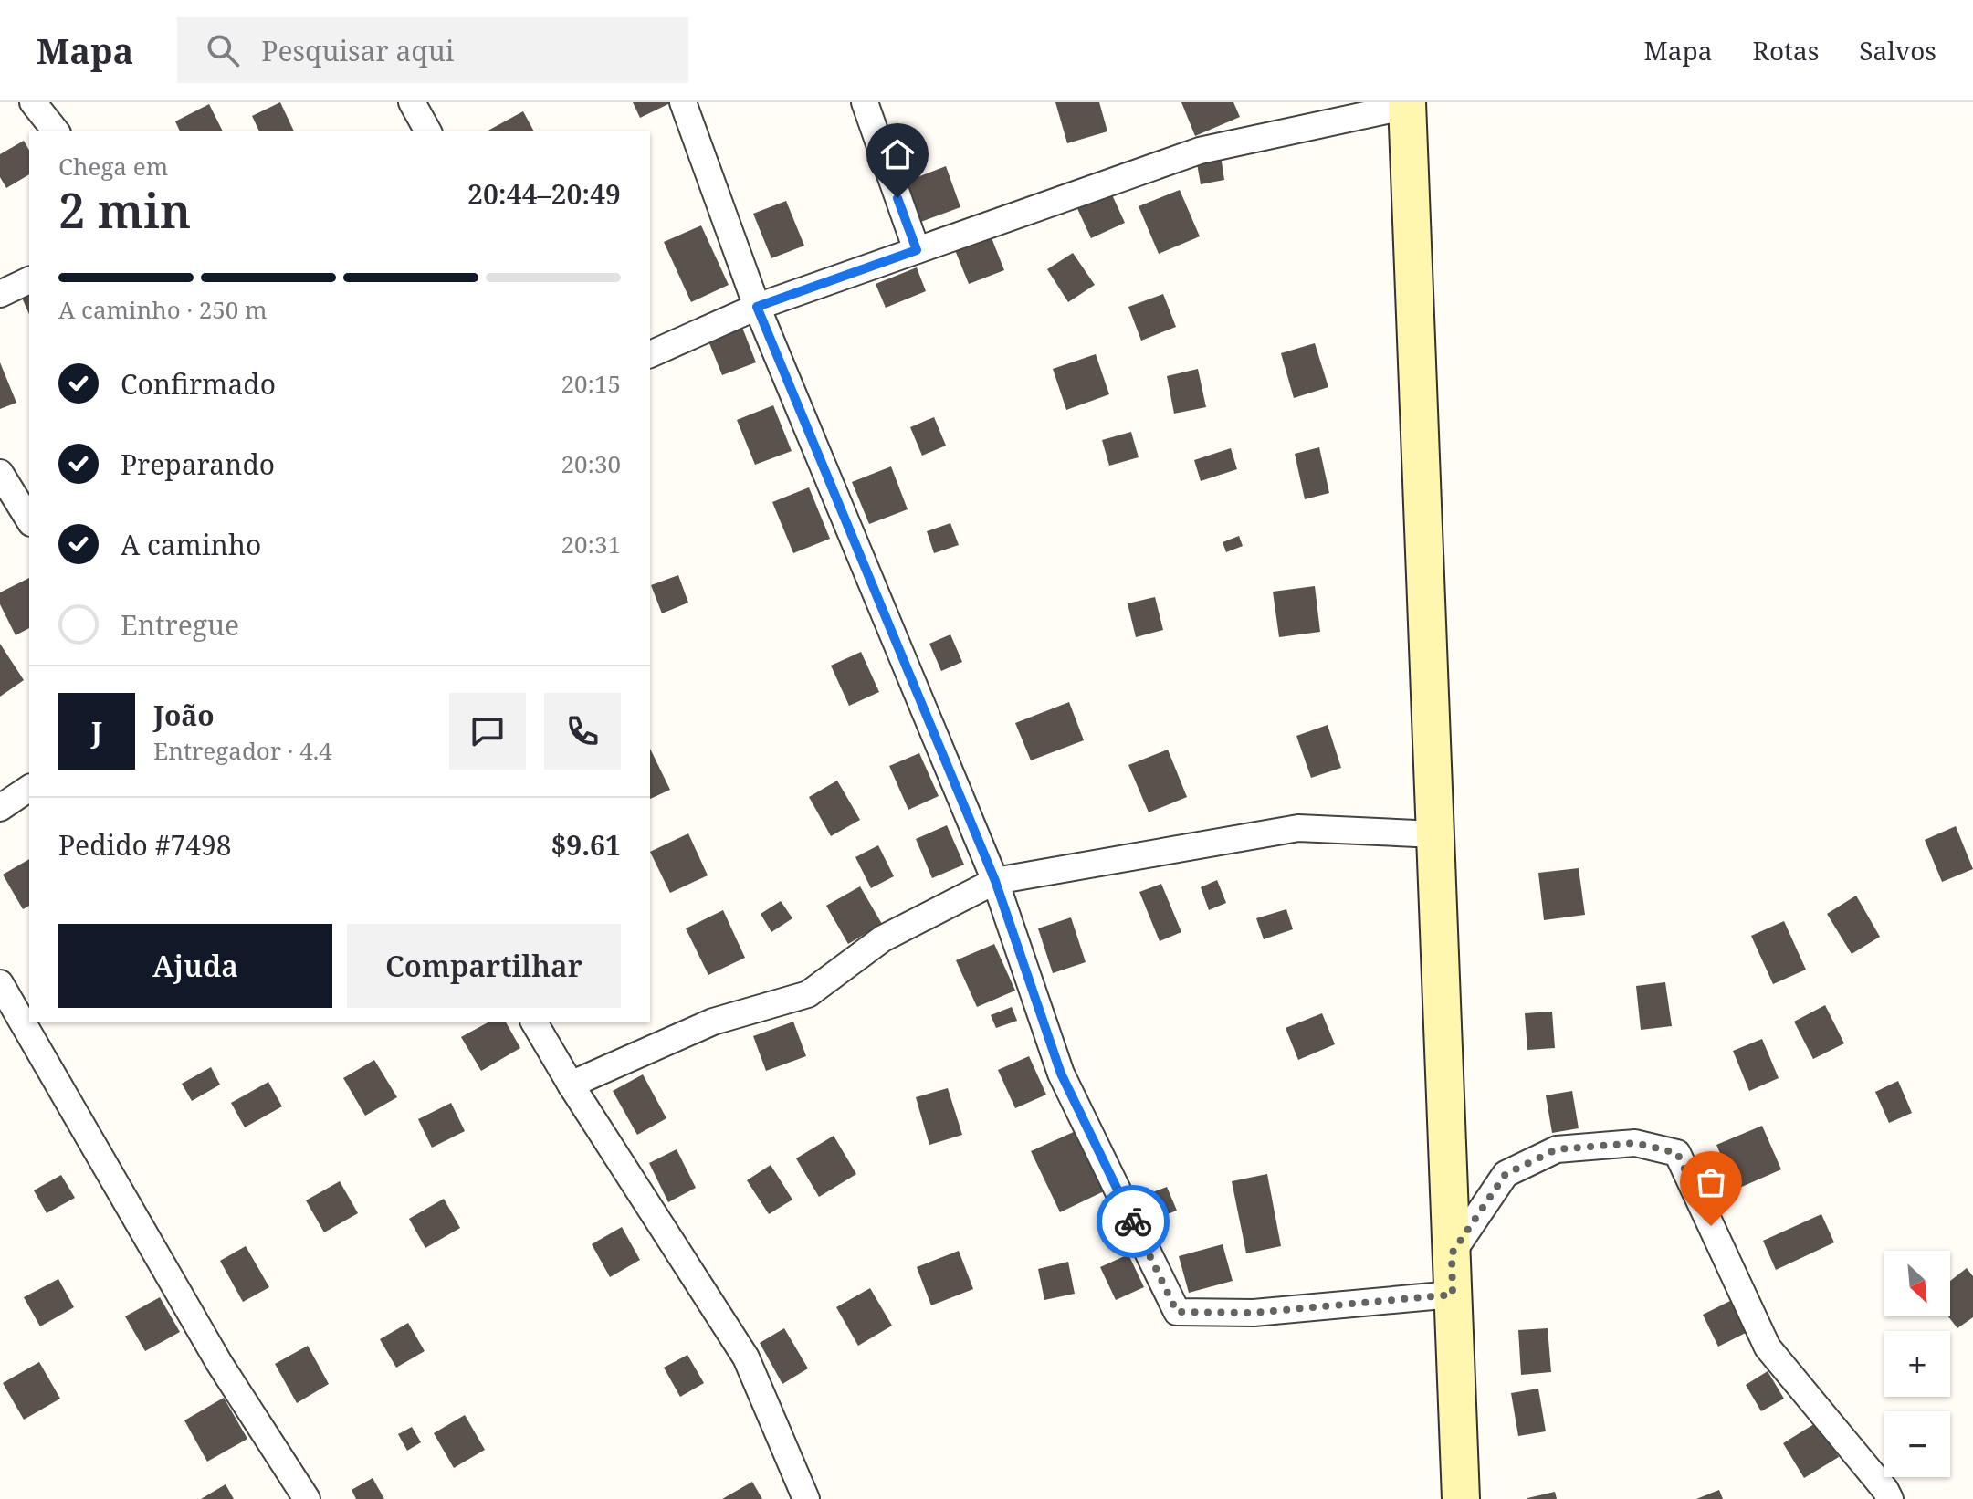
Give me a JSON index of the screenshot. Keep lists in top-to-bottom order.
{
  "north": "bottom right",
  "page": {
    "header": "Mapa",
    "search": "Pesquisar aqui",
    "nav": ["Mapa", "Rotas", "Salvos"],
    "heading": ["2 min", "Chega em", "20:44–20:49"],
    "panel": [
      "João",
      "Entregador · 4.4",
      "Pedido #7498",
      "$9.61"
    ],
    "bar": "A caminho · 250 m",
    "list": [
      ["Confirmado", "20:15"],
      ["Preparando", "20:30"],
      ["A caminho", "20:31"],
      "Entregue"
    ],
    "round": "J",
    "buttons": ["Ajuda", "Compartilhar"],
    "map_buttons": ["+", "−"]
  }
}
